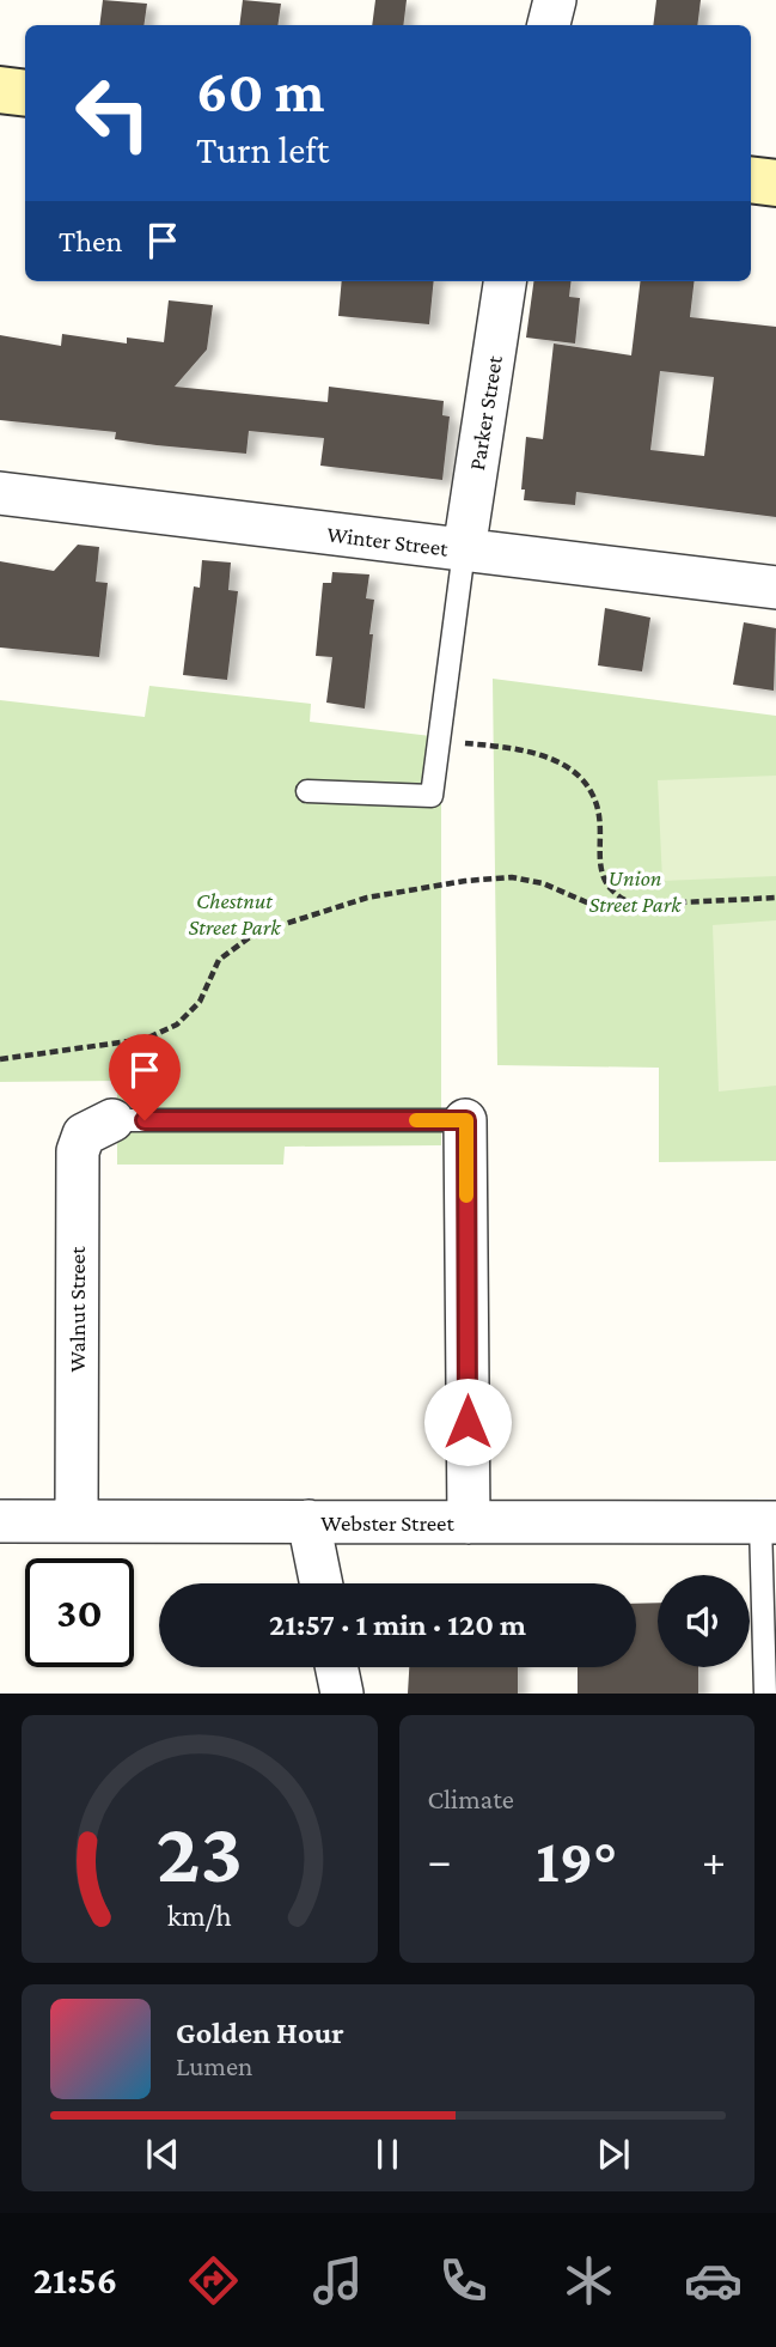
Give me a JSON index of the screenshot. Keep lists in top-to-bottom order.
{
  "streets": {
    "street": [
      "Parker Street",
      "Winter Street",
      "Walnut Street",
      "Webster Street"
    ]
  },
  "crossings": [
    ["Parker Street", "Winter Street"],
    ["Walnut Street", "Webster Street"]
  ],
  "parks": ["Union Street Park", "Chestnut Street Park"],
  "page": {
    "turn": ["60 m", "Turn left"],
    "then": "Then",
    "limit": "30",
    "trip": "21:57 · 1 min · 120 m",
    "tile": "Climate",
    "heat": ["−", "19°", "+"],
    "song": ["Golden Hour", "Lumen"],
    "tabs": "21:56",
    "gauge": ["23", "km/h"]
  }
}
